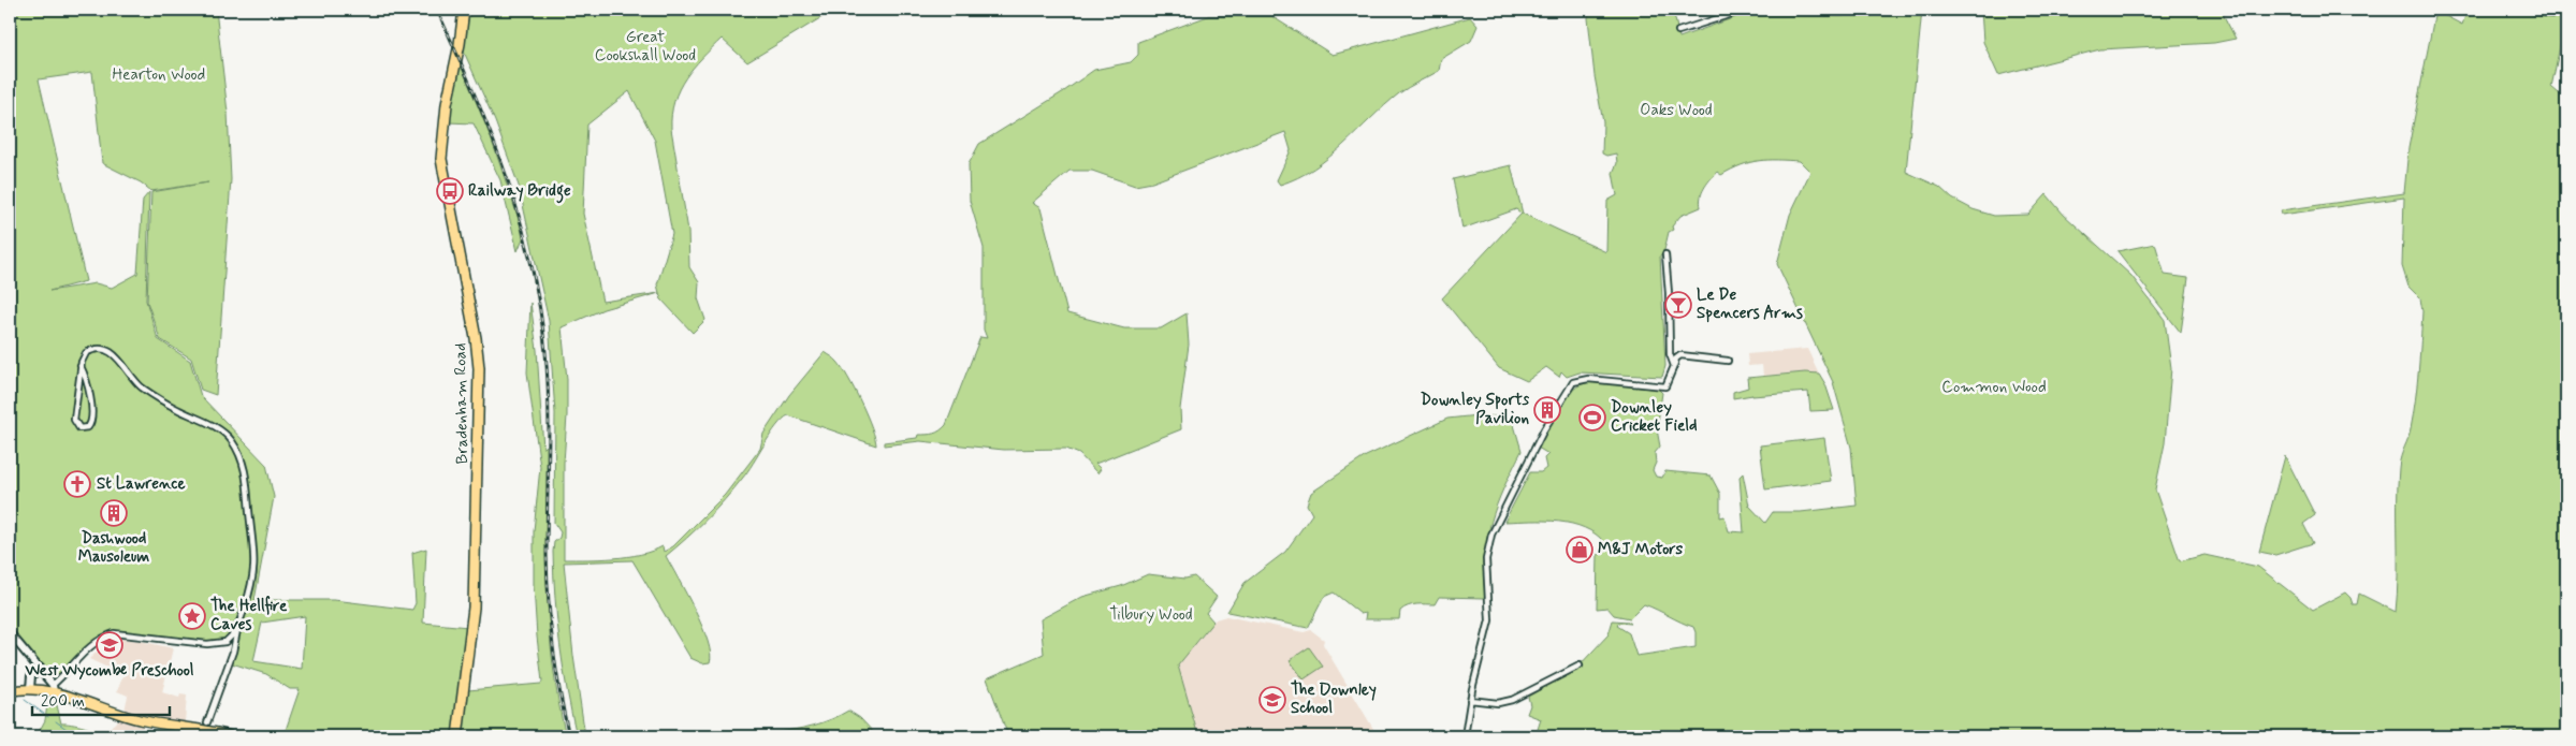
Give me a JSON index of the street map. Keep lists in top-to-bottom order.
{
  "streets": {
    "highway": ["Bradenham Road"]
  },
  "parks": [
    "Great Cookshall Wood",
    "Hearton Wood",
    "Oaks Wood",
    "Common Wood",
    "Tilbury Wood"
  ],
  "places": {
    "bus stop": ["Railway Bridge"],
    "bar": ["Le De Spencers Arms"],
    "building": ["Downley Sports Pavilion", "Dashwood Mausoleum"],
    "sports": ["Downley Cricket Field"],
    "church": ["St Lawrence"],
    "shop": ["M&J Motors"],
    "place": ["The Hellfire Caves"],
    "school or university": ["West Wycombe Preschool", "The Downley School"]
  },
  "scale_bar": "200 m"
}
